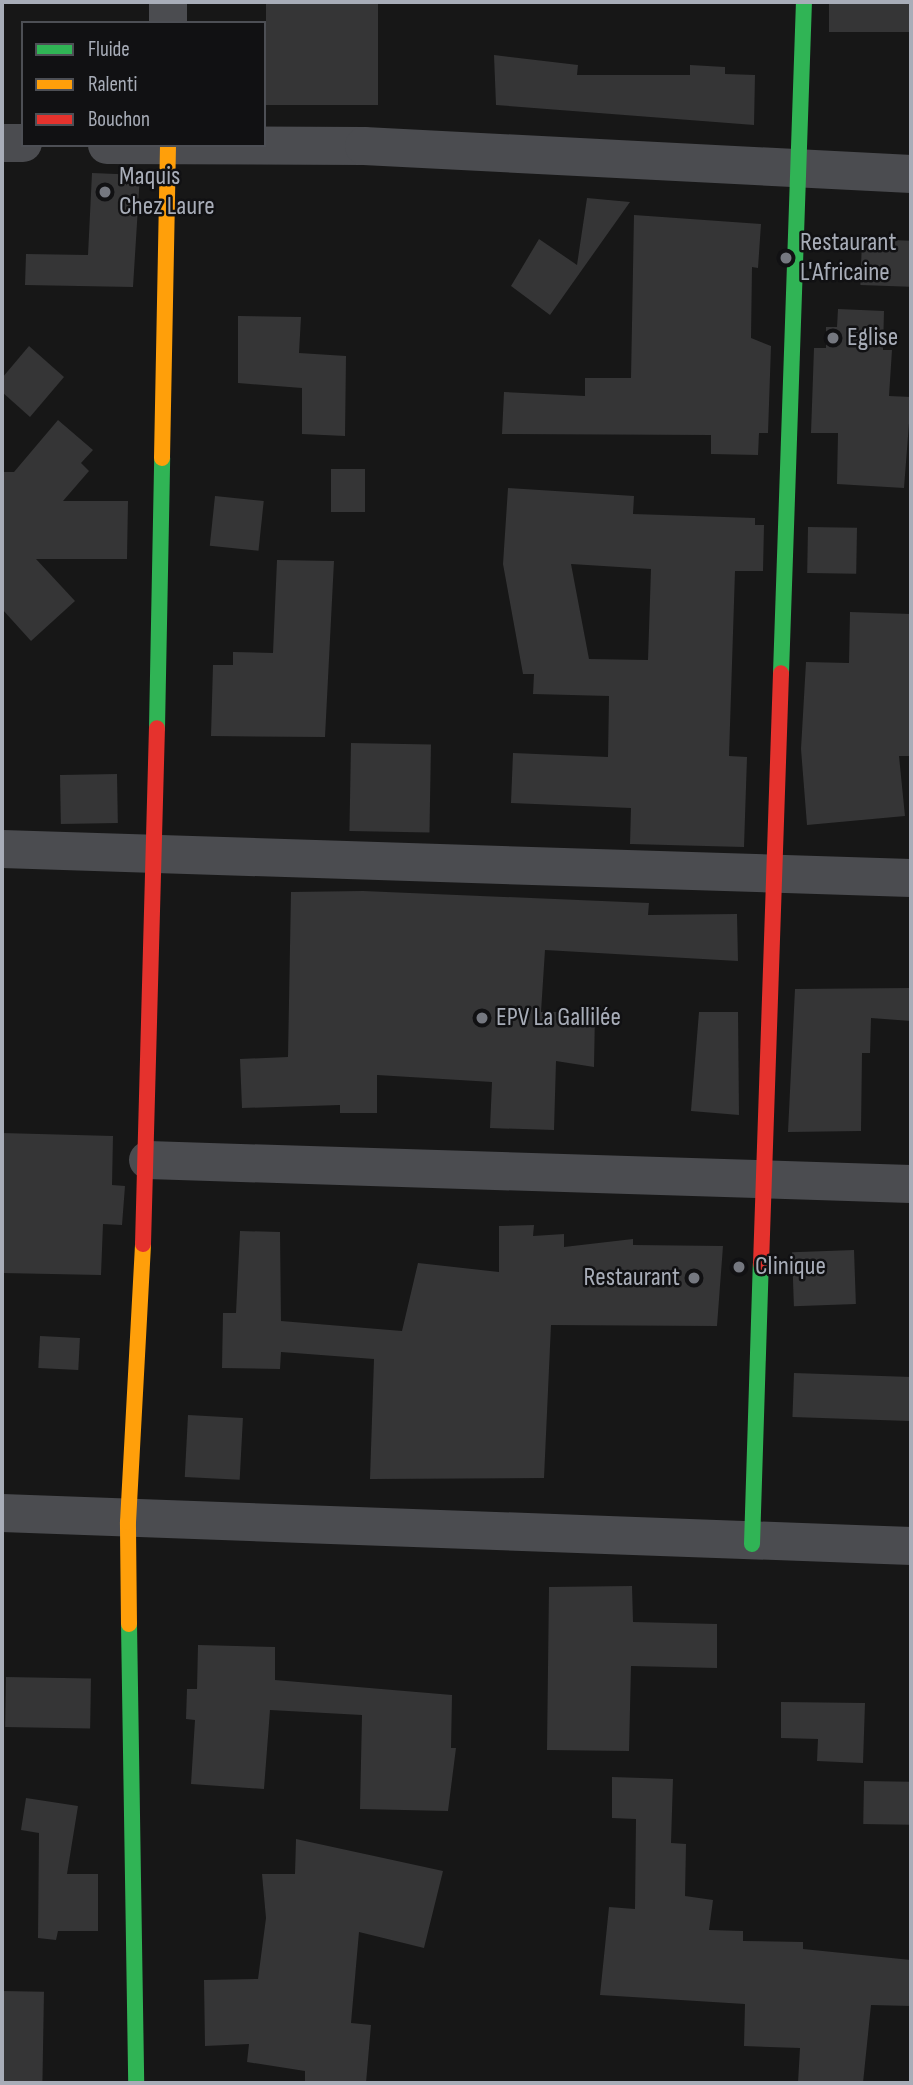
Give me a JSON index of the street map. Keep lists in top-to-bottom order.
{
  "places": [
    "Maquis Chez Laure",
    "Restaurant L'Africaine",
    "Eglise",
    "EPV La Gallilée",
    "Clinique",
    "Restaurant"
  ],
  "legend": ["Fluide", "Ralenti", "Bouchon"]
}
